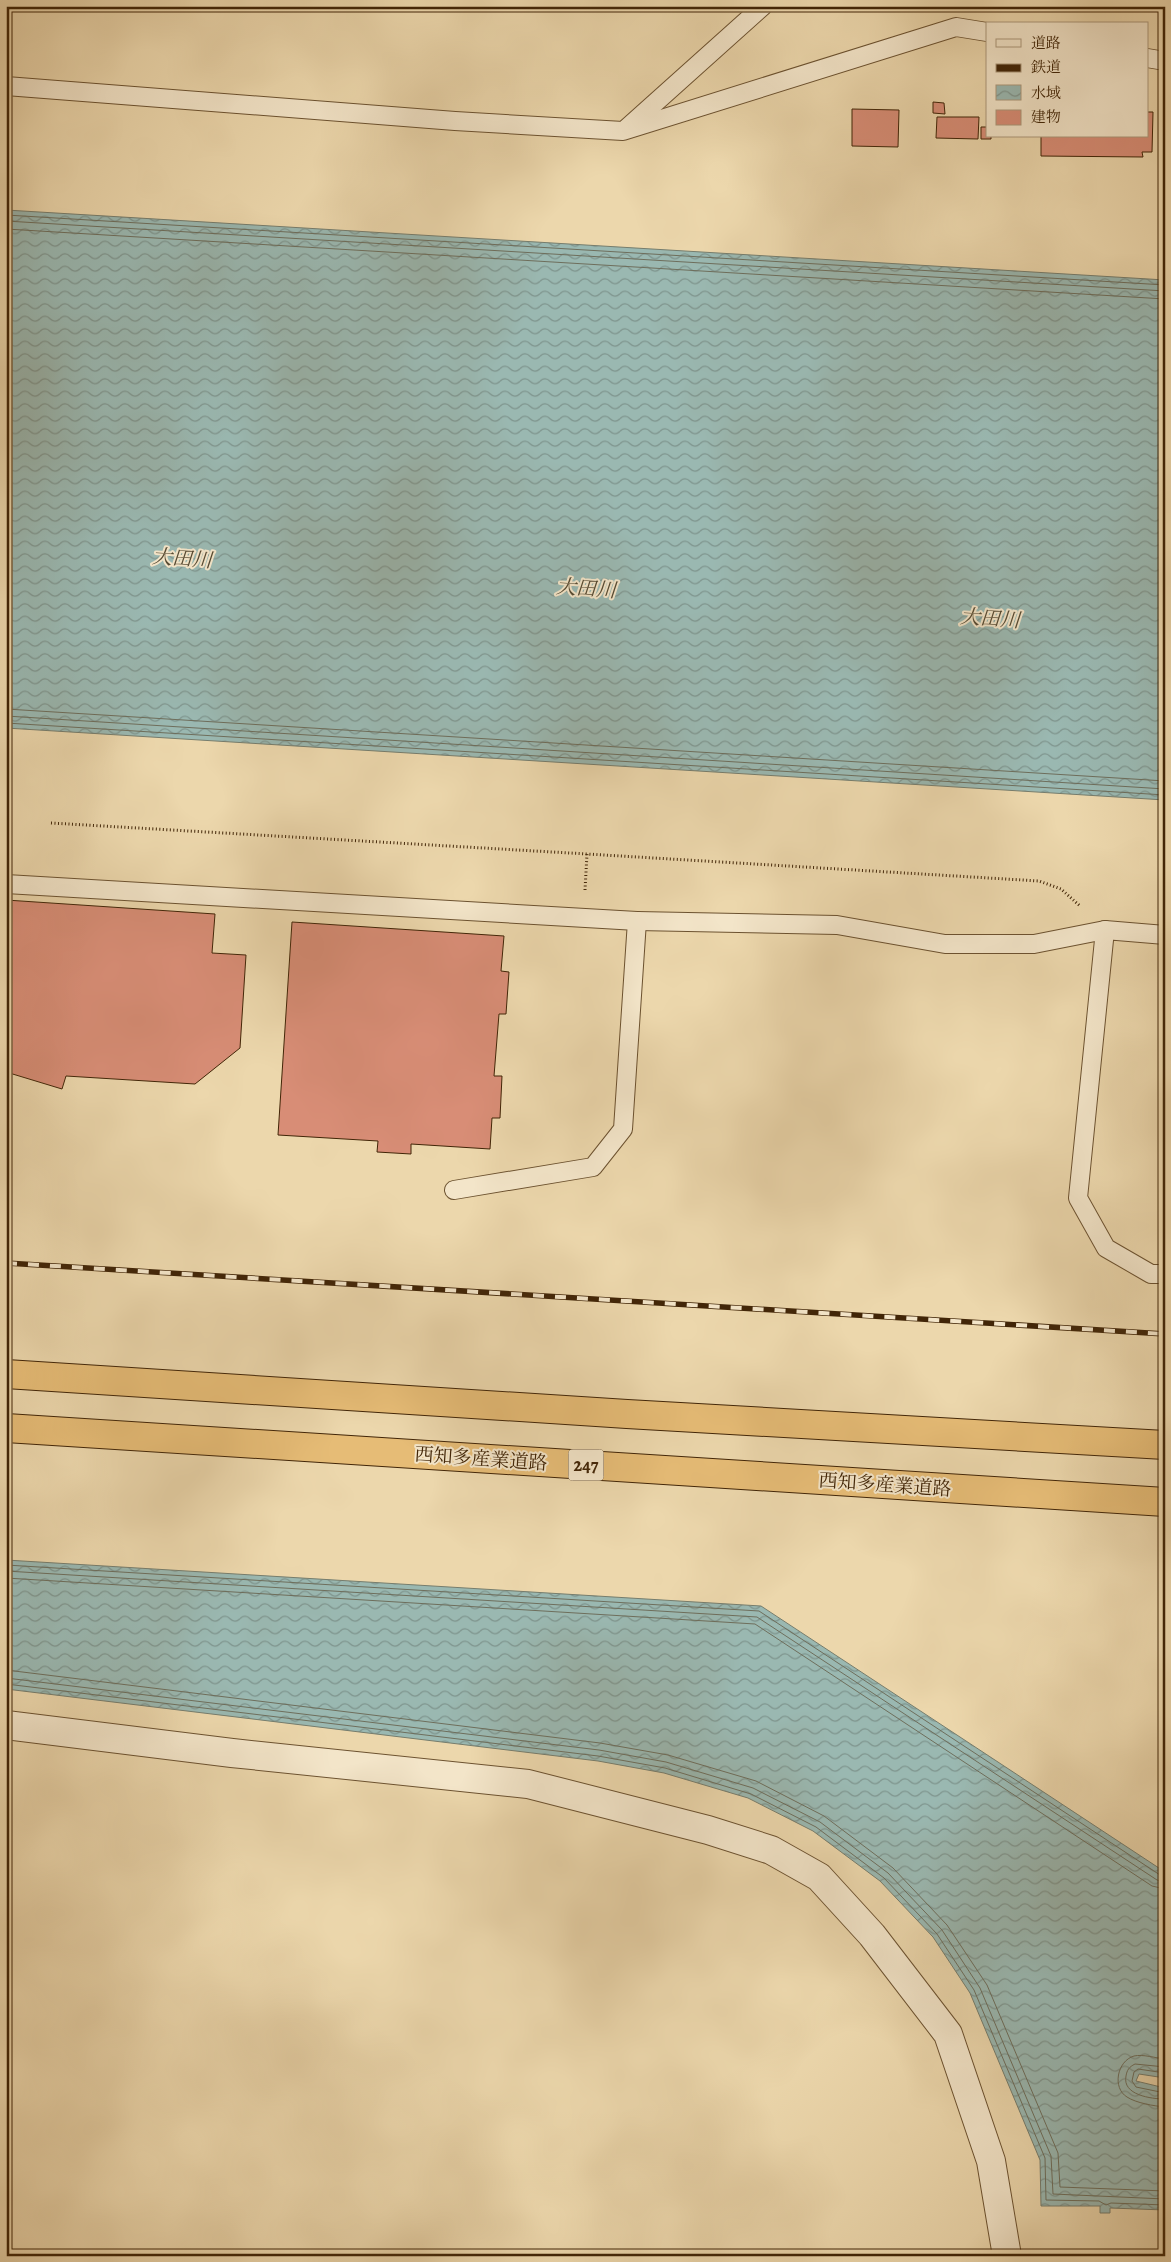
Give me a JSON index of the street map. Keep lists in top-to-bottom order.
{
  "streets": {
    "highway": ["西知多産業道路", "247"]
  },
  "water": ["大田川"],
  "legend": [
    "道路",
    "鉄道",
    "水域",
    "建物"
  ]
}
